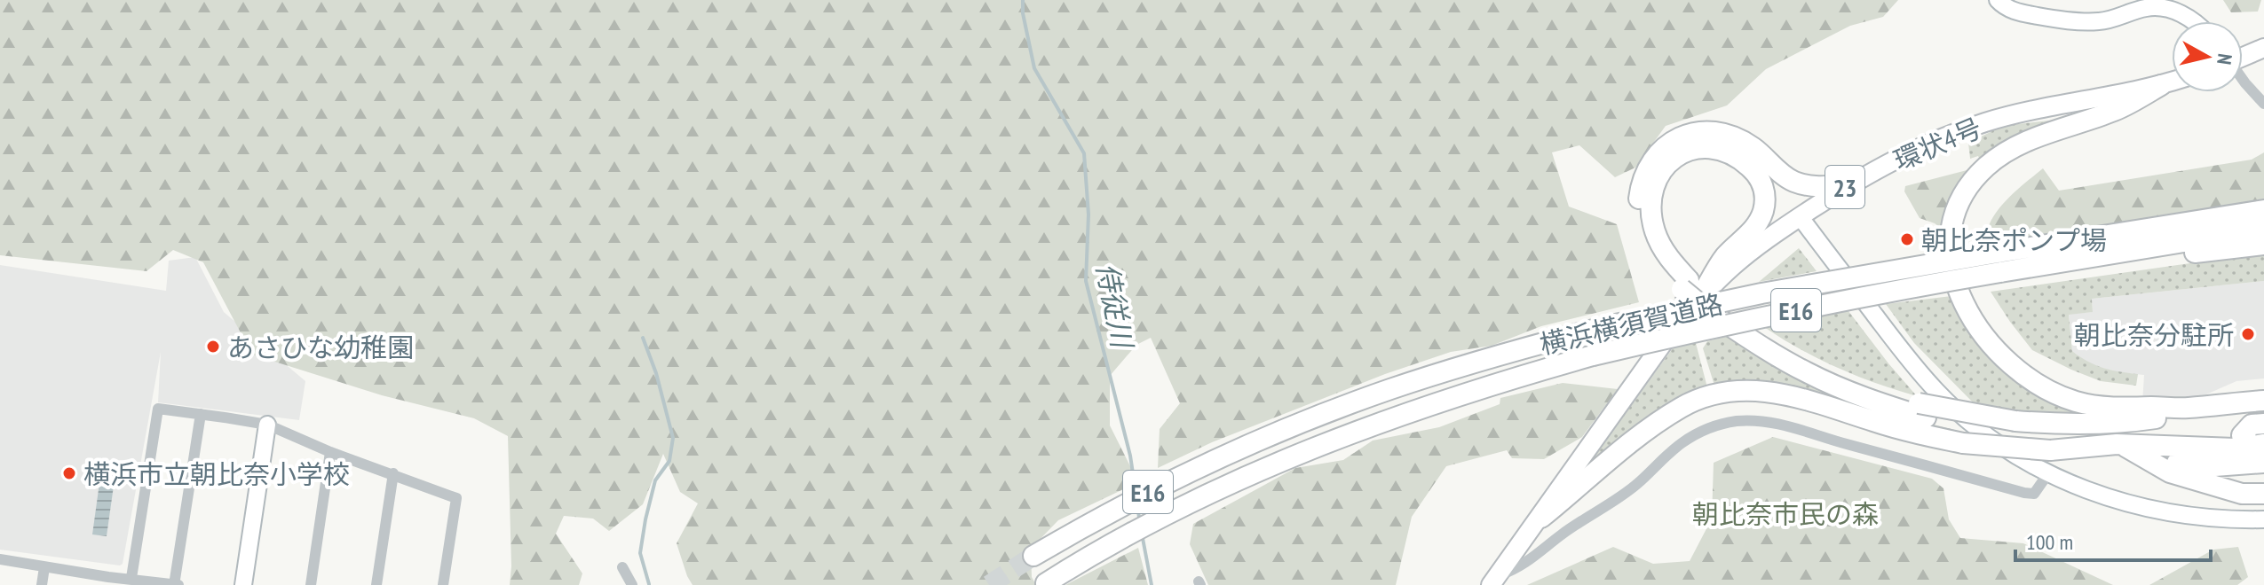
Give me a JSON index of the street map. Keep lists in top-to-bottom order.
{
  "streets": {
    "highway": ["E16", "横浜横須賀道路"],
    "main road": ["環状4号", "23"]
  },
  "water": ["侍従川"],
  "parks": ["朝比奈市民の森"],
  "places": [
    "朝比奈ポンプ場",
    "朝比奈分駐所",
    "あさひな幼稚園",
    "横浜市立朝比奈小学校"
  ],
  "scale_bar": "100 m",
  "north": "right"
}
